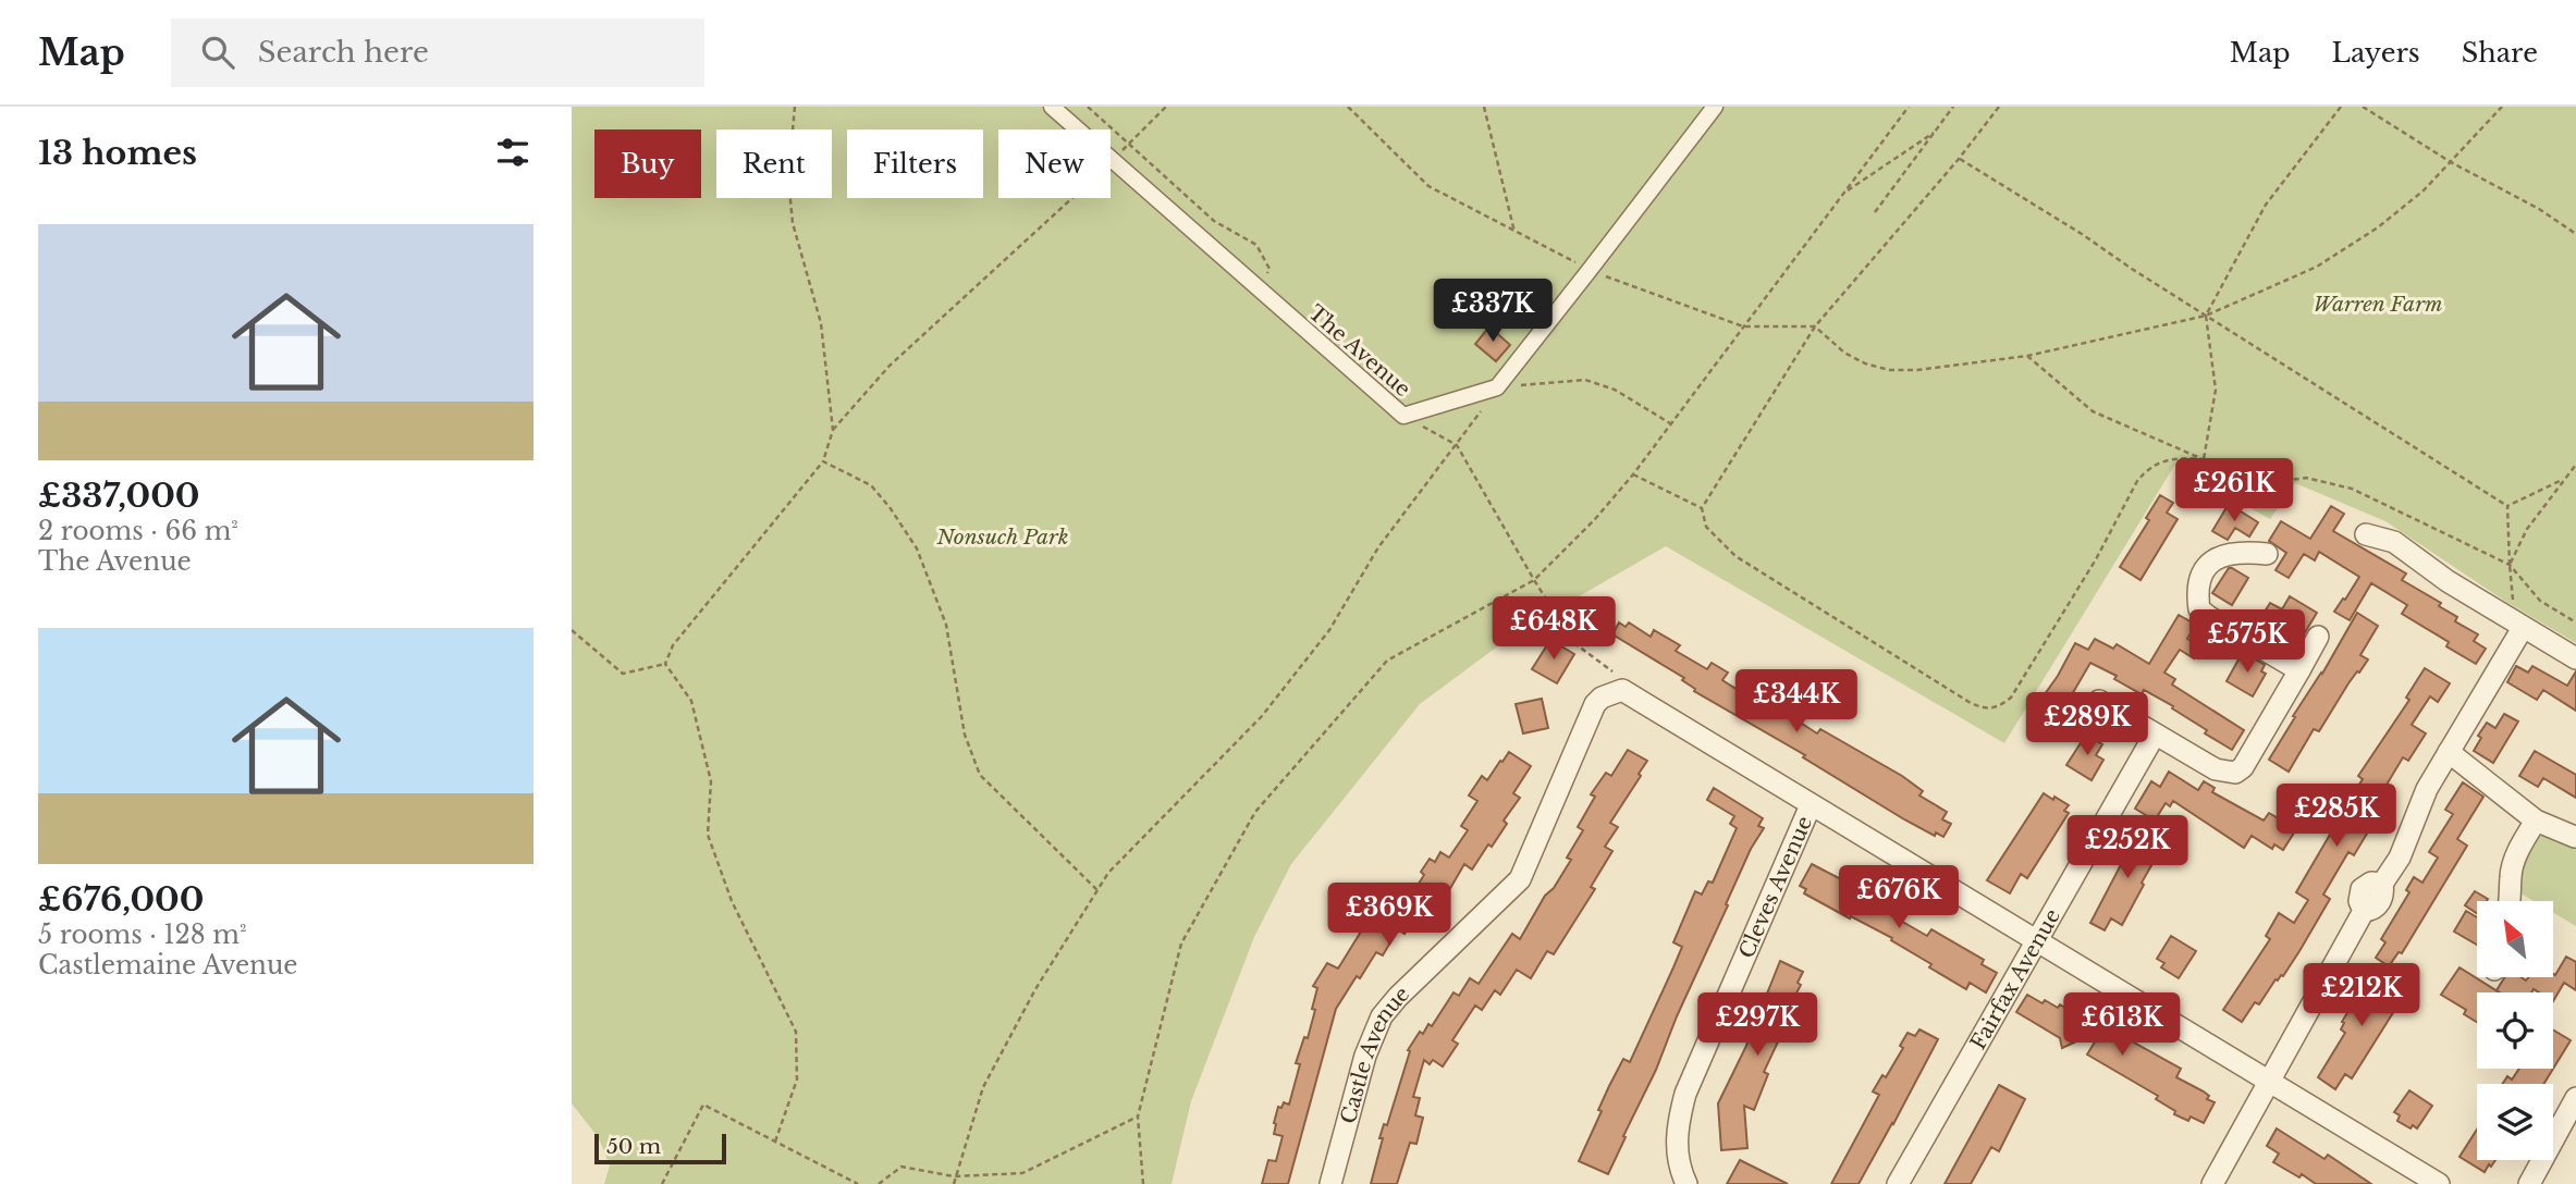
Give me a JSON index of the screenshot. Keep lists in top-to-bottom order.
{
  "streets": {
    "street": [
      "The Avenue",
      "Cleves Avenue",
      "Fairfax Avenue",
      "Castle Avenue"
    ]
  },
  "parks": ["Warren Farm", "Nonsuch Park"],
  "scale_bar": "50 m",
  "north": "top left",
  "page": {
    "header": "Map",
    "search": "Search here",
    "nav": ["Map", "Layers", "Share"],
    "heading": "13 homes",
    "chip": [
      "Buy",
      "Rent",
      "Filters",
      "New"
    ],
    "list": [
      {
        "name": "£337,000",
        "note": "2 rooms · 66 m² · The Avenue"
      },
      {
        "name": "£676,000",
        "note": "5 rooms · 128 m² · Castlemaine Avenue"
      }
    ],
    "price": [
      "£337K",
      "£261K",
      "£648K",
      "£575K",
      "£344K",
      "£289K",
      "£285K",
      "£252K",
      "£676K",
      "£369K",
      "£212K",
      "£297K",
      "£613K"
    ],
    "scale": "50 m"
  }
}
